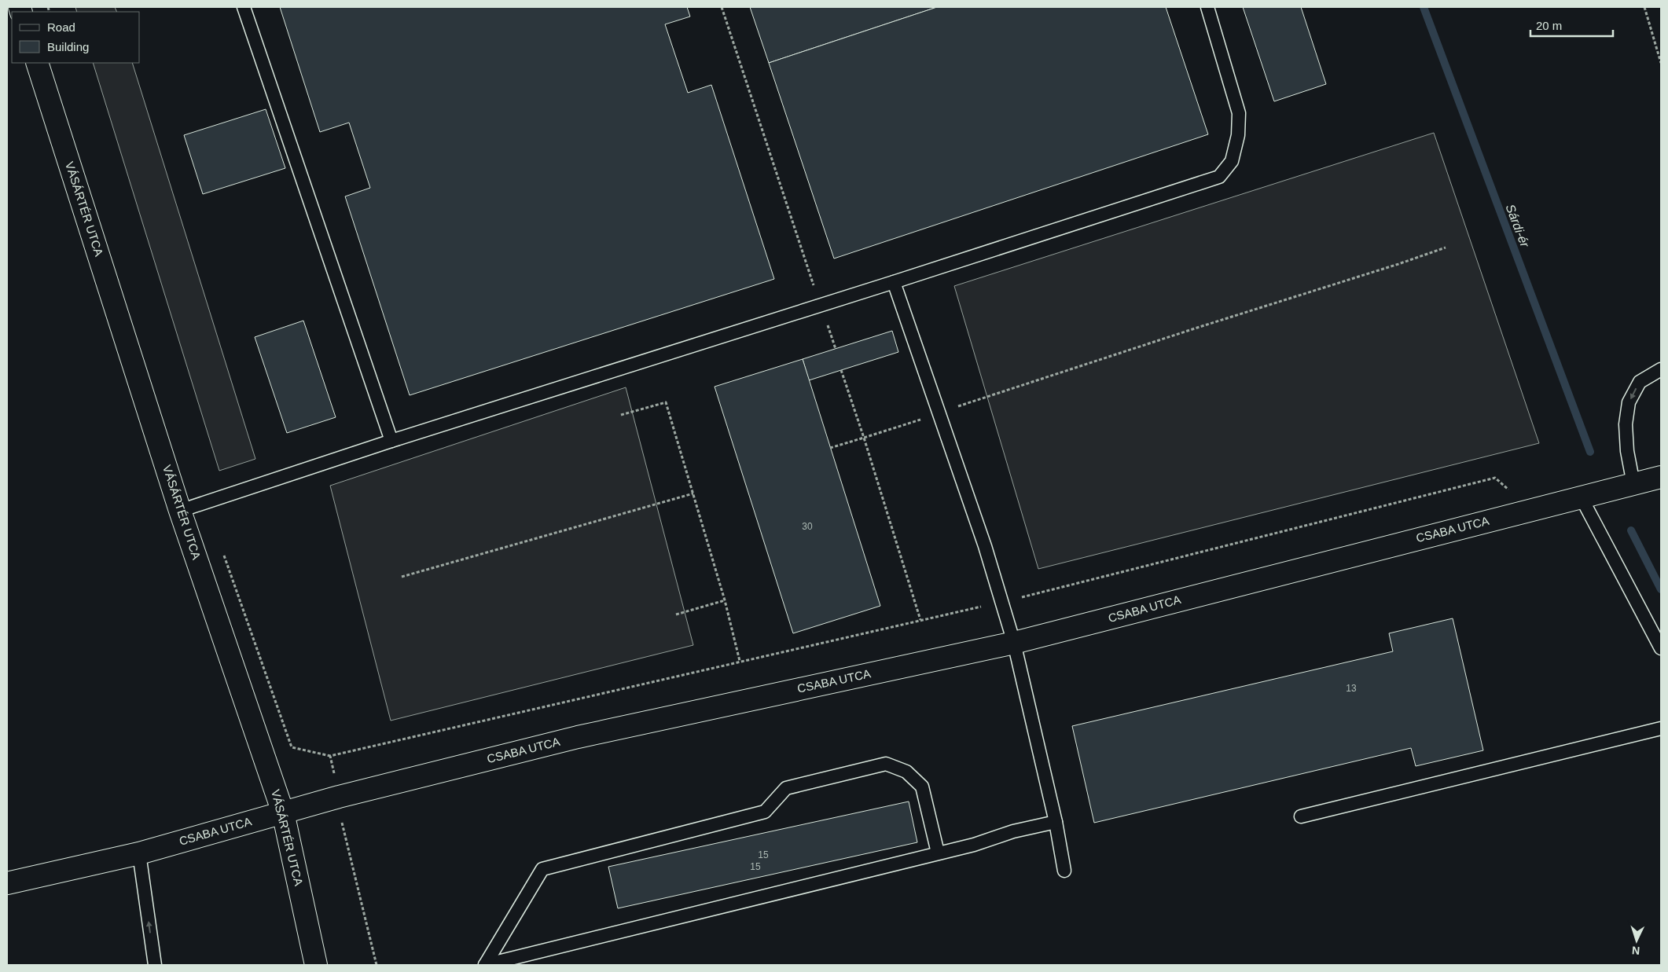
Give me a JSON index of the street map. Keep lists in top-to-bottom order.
{
  "streets": {
    "street": ["VÁSÁRTÉR UTCA", "CSABA UTCA"]
  },
  "crossings": [
    ["VÁSÁRTÉR UTCA", "CSABA UTCA"]
  ],
  "water": ["Sárdi-ér"],
  "house_numbers": [
    "30",
    "13",
    "15",
    "15"
  ],
  "legend": ["Road", "Building"],
  "scale_bar": "20 m",
  "north": "bottom"
}
